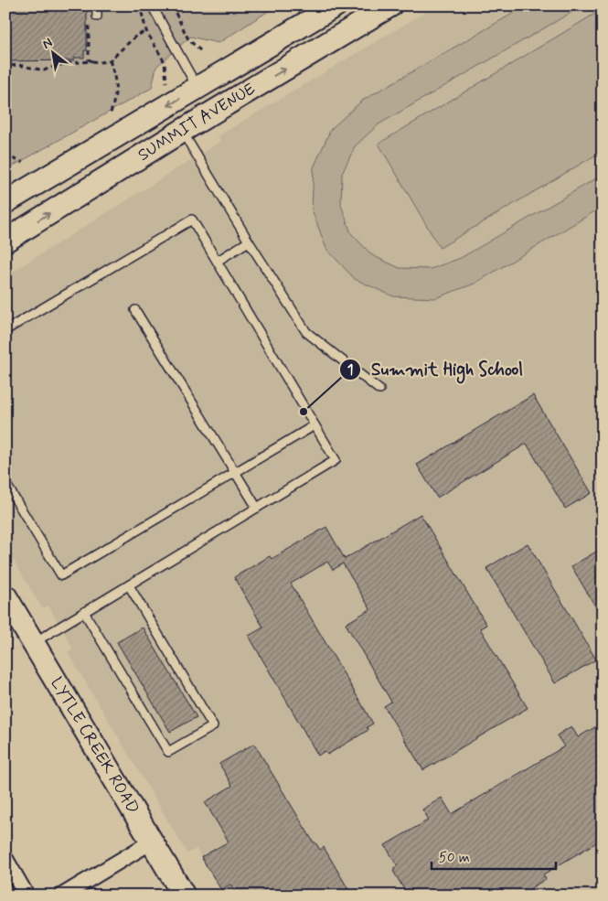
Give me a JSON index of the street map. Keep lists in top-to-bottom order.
{
  "streets": {
    "main road": ["SUMMIT AVENUE", "LYTLE CREEK ROAD"]
  },
  "places": ["Summit High School"],
  "scale_bar": "50 m",
  "north": "top left"
}
